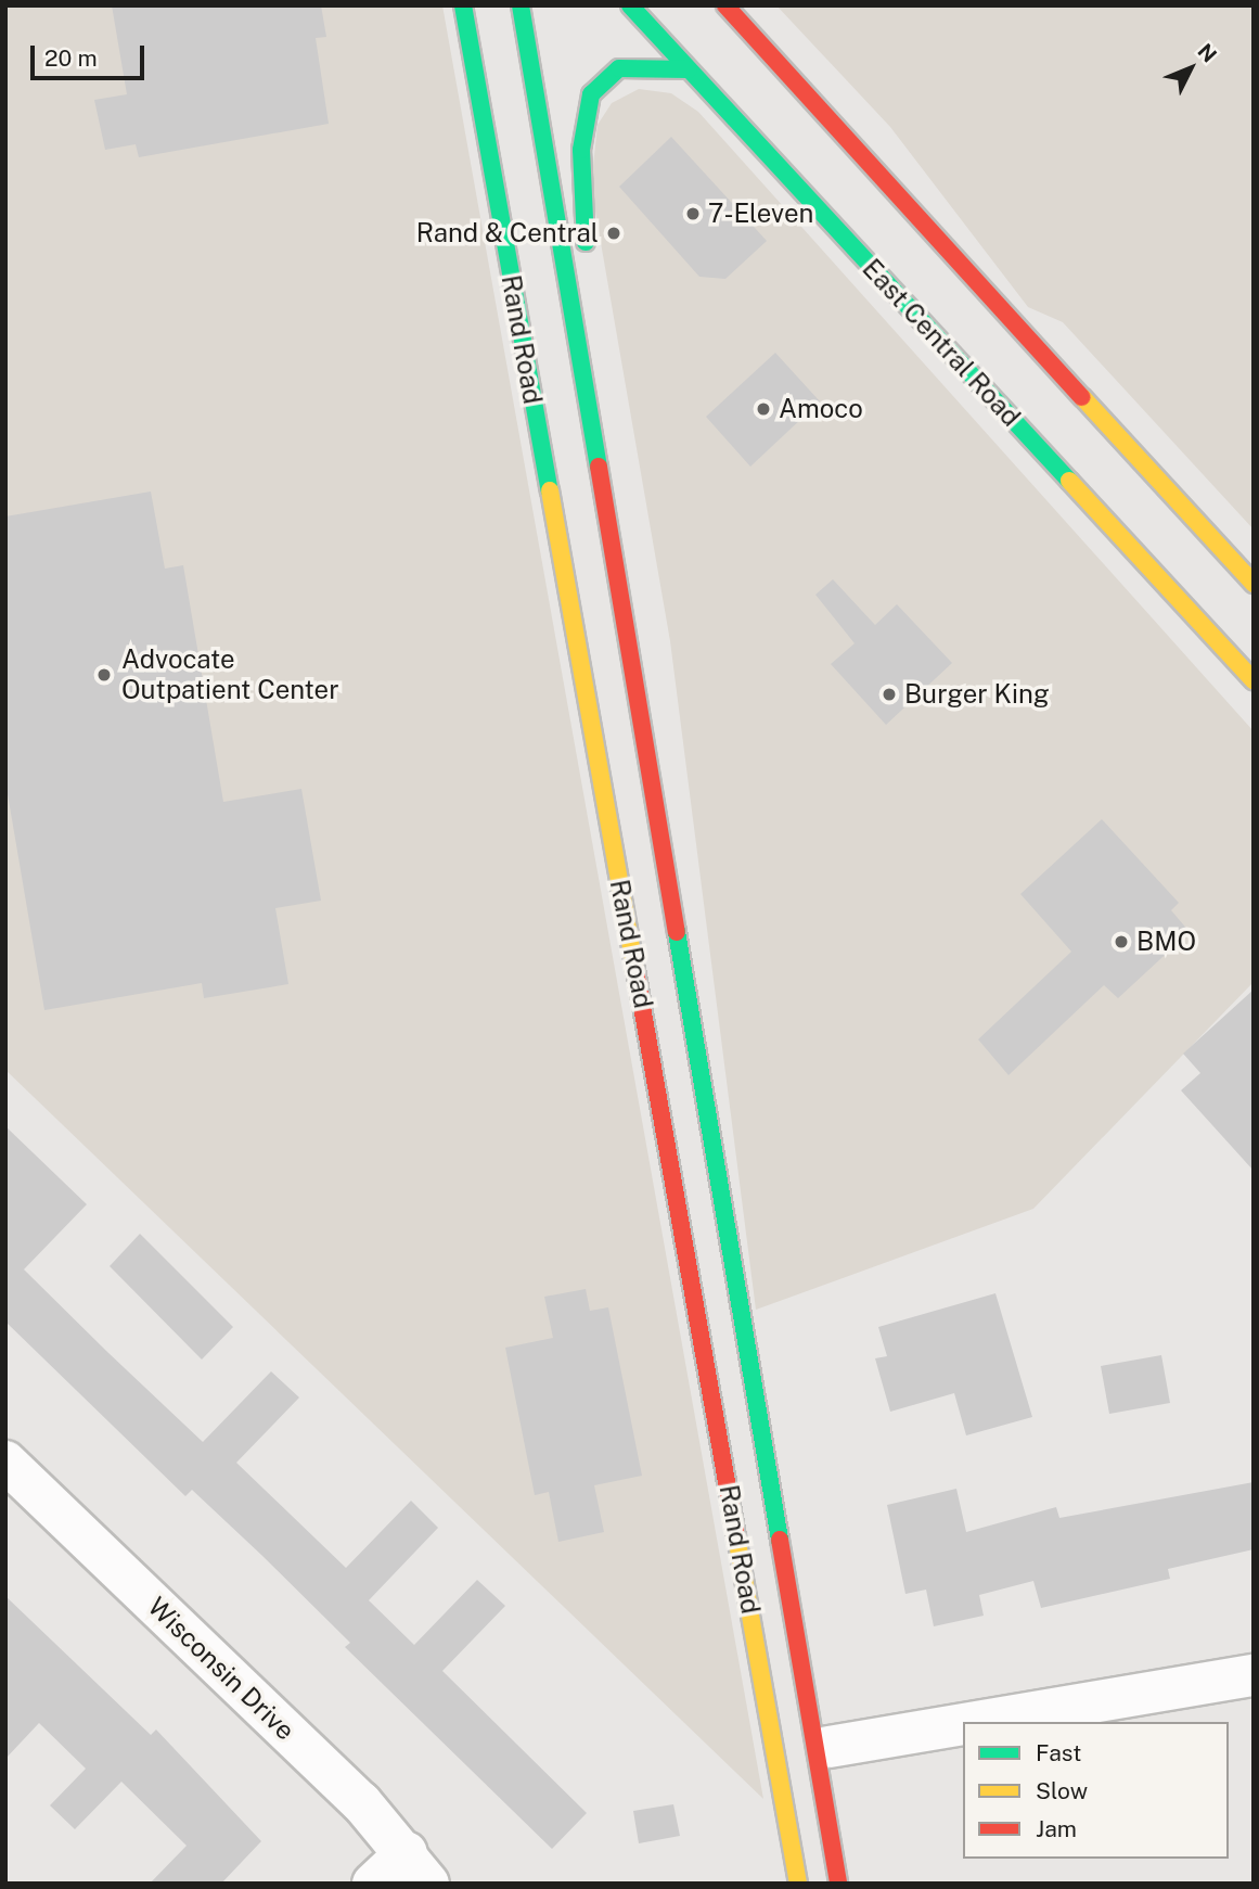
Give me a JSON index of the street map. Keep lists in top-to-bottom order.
{
  "streets": {
    "main road": ["Rand Road", "East Central Road"],
    "street": ["Wisconsin Drive"]
  },
  "places": [
    "7-Eleven",
    "Rand & Central",
    "Amoco",
    "Advocate Outpatient Center",
    "Burger King",
    "BMO"
  ],
  "legend": ["Fast", "Slow", "Jam"],
  "scale_bar": "20 m",
  "north": "top right"
}
